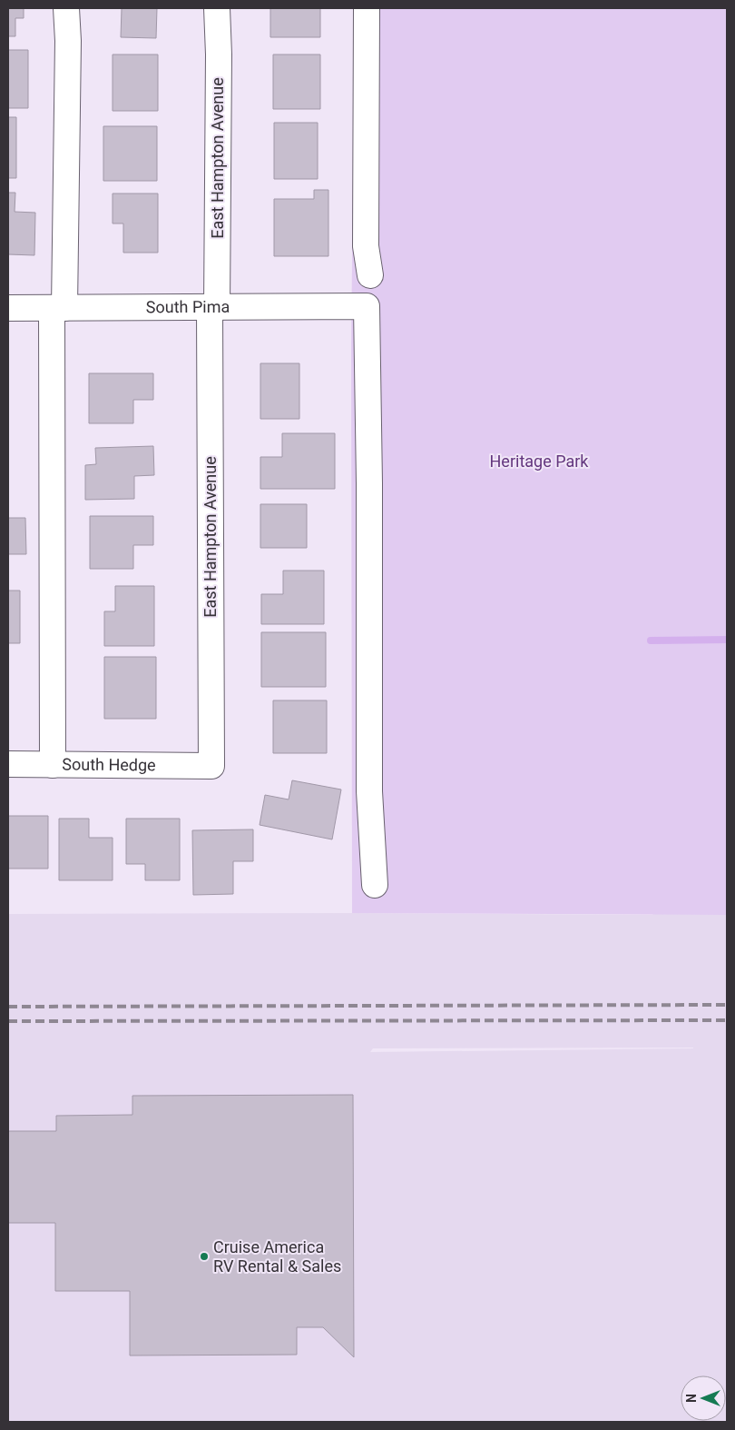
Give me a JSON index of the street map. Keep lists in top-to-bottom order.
{
  "streets": {
    "street": ["East Hampton Avenue", "South Pima", "South Hedge"]
  },
  "crossings": [
    ["East Hampton Avenue", "South Pima"],
    ["East Hampton Avenue", "South Hedge"]
  ],
  "parks": ["Heritage Park"],
  "places": ["Cruise America RV Rental & Sales"],
  "north": "left"
}
